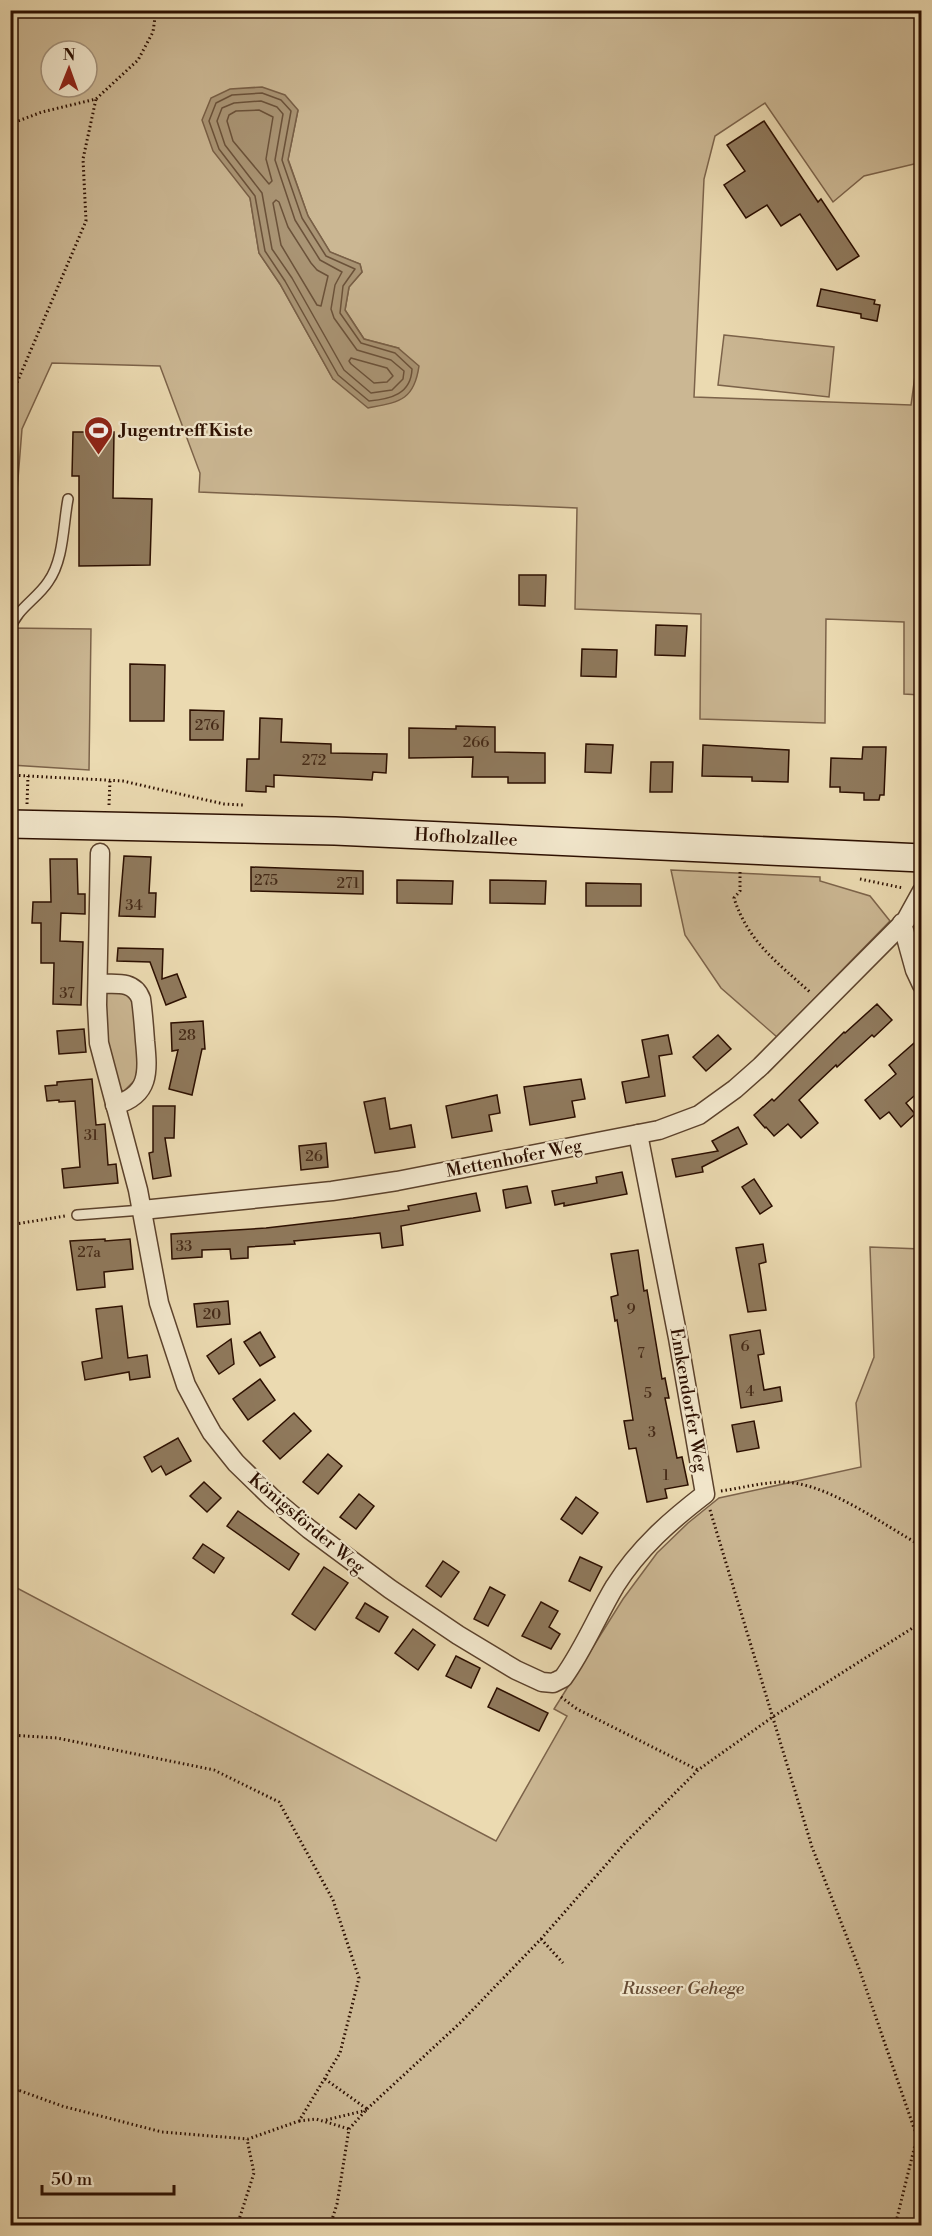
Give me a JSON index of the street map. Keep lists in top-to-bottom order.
{
  "streets": {
    "street": [
      "Hofholzallee",
      "Mettenhofer Weg",
      "Emkendorfer Weg",
      "Königsförder Weg"
    ]
  },
  "crossings": [
    ["Mettenhofer Weg", "Emkendorfer Weg"],
    ["Mettenhofer Weg", "Königsförder Weg"],
    ["Emkendorfer Weg", "Königsförder Weg"]
  ],
  "parks": ["Russeer Gehege"],
  "places": {
    "sports": ["Jugentreff Kiste"]
  },
  "house_numbers": [
    "276",
    "266",
    "272",
    "275",
    "271",
    "34",
    "37",
    "28",
    "31",
    "26",
    "33",
    "27a",
    "9",
    "20",
    "6",
    "7",
    "4",
    "5",
    "3",
    "1"
  ],
  "scale_bar": "50 m",
  "north": "top"
}
